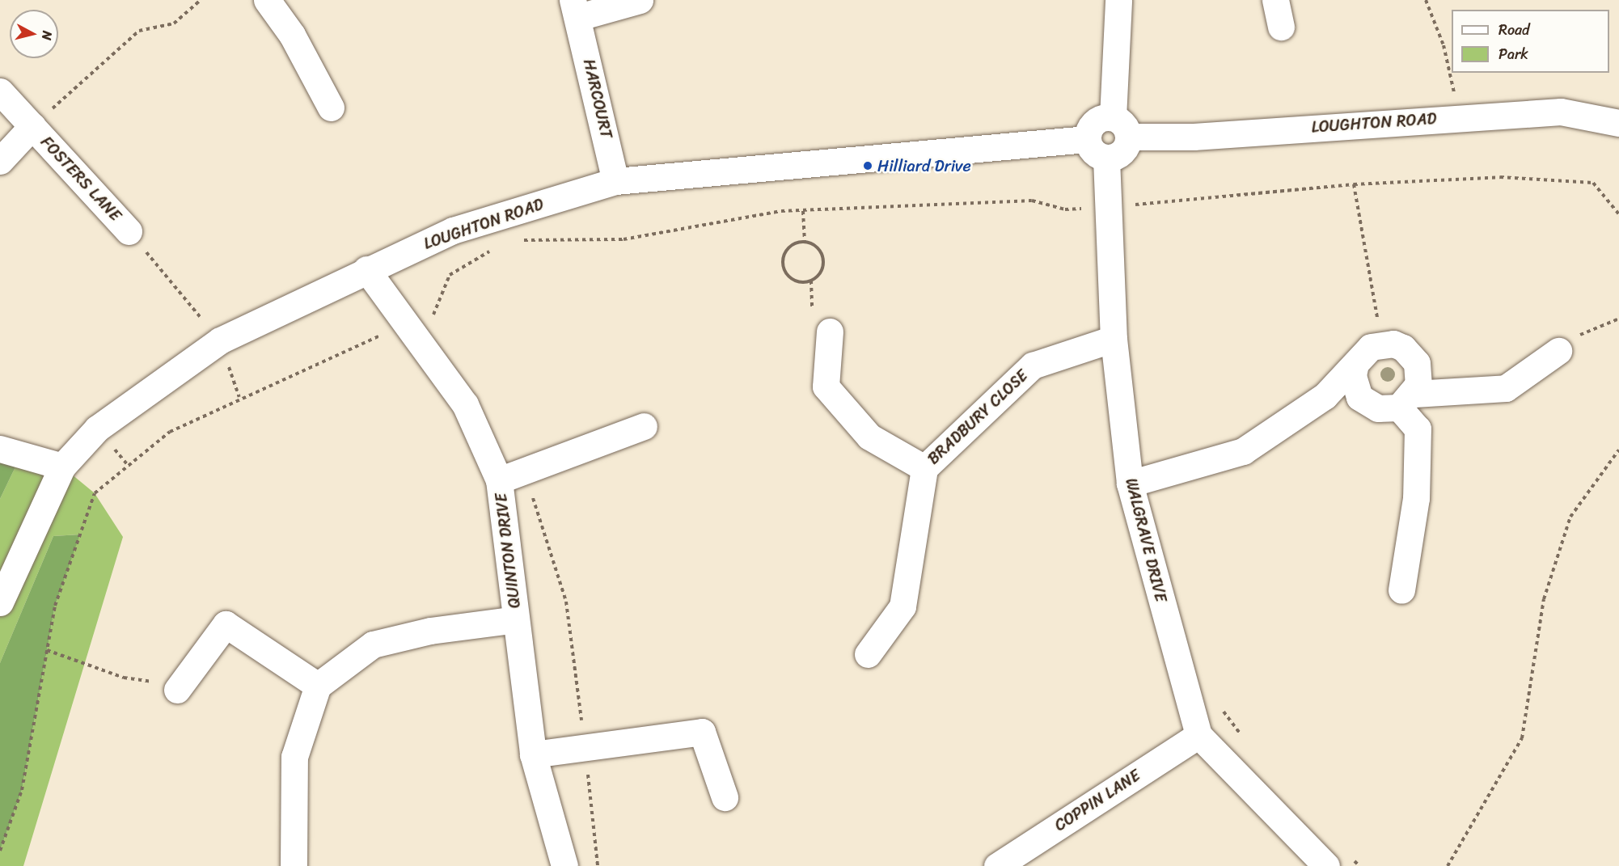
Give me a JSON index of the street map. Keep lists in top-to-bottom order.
{
  "streets": {
    "street": [
      "HARCOURT",
      "LOUGHTON ROAD",
      "FOSTERS LANE",
      "BRADBURY CLOSE",
      "WALGRAVE DRIVE",
      "QUINTON DRIVE",
      "COPPIN LANE"
    ]
  },
  "crossings": [
    ["HARCOURT", "LOUGHTON ROAD"],
    ["LOUGHTON ROAD", "WALGRAVE DRIVE"],
    ["LOUGHTON ROAD", "QUINTON DRIVE"],
    ["BRADBURY CLOSE", "WALGRAVE DRIVE"],
    ["WALGRAVE DRIVE", "COPPIN LANE"]
  ],
  "places": ["Hilliard Drive"],
  "legend": ["Road", "Park"],
  "north": "right"
}
